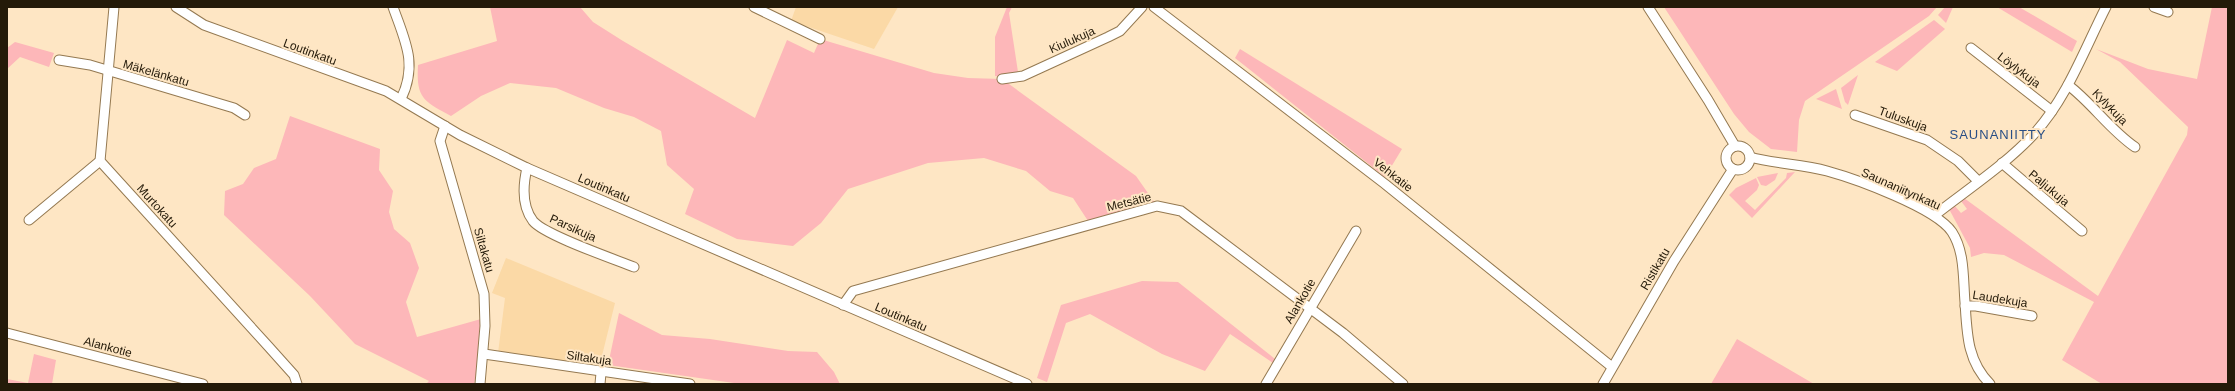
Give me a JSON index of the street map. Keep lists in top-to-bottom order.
{
  "streets": {
    "street": [
      "Kiulukuja",
      "Loutinkatu",
      "Löylykuja",
      "Mäkelänkatu",
      "Kylykuja",
      "Tuluskuja",
      "Vehkatie",
      "Paljukuja",
      "Saunaniitynkatu",
      "Metsätie",
      "Murtokatu",
      "Parsikuja",
      "Siltakatu",
      "Ristikatu",
      "Laudekuja",
      "Alankotie",
      "Siltakuja"
    ]
  },
  "crossings": [
    ["Loutinkatu", "Metsätie"],
    ["Loutinkatu", "Parsikuja"],
    ["Loutinkatu", "Siltakatu"],
    ["Vehkatie", "Ristikatu"],
    ["Saunaniitynkatu", "Ristikatu"],
    ["Saunaniitynkatu", "Laudekuja"],
    ["Metsätie", "Alankotie"],
    ["Siltakatu", "Siltakuja"]
  ],
  "districts": ["SAUNANIITTY"]
}
